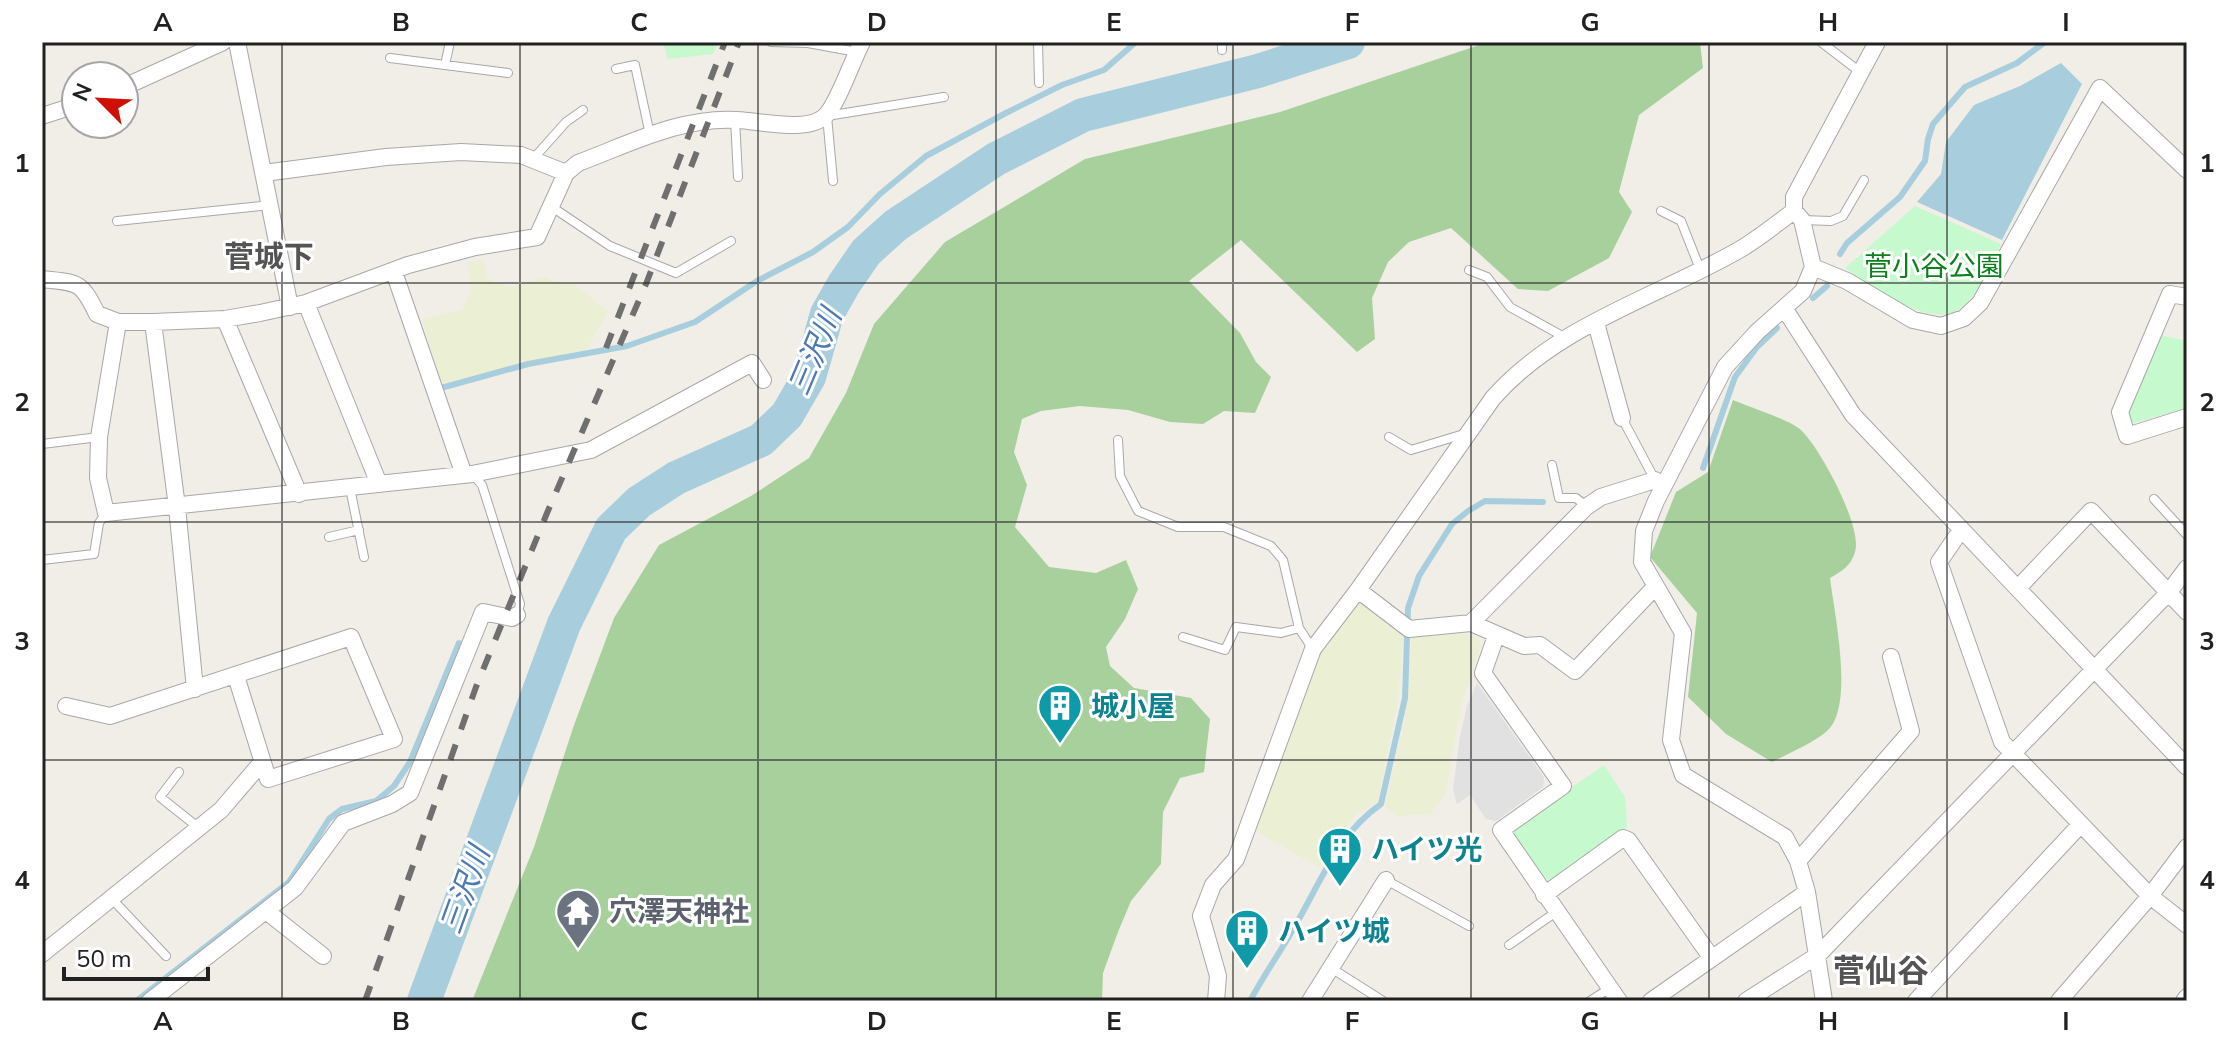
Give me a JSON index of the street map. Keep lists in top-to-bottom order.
{
  "districts": ["菅城下", "菅仙谷"],
  "water": ["三沢川"],
  "parks": ["菅小谷公園"],
  "places": {
    "building": ["城小屋", "ハイツ光", "ハイツ城"],
    "temple": ["穴澤天神社"]
  },
  "scale_bar": "50 m",
  "north": "top left",
  "grid": {
    "columns": [
      "A",
      "B",
      "C",
      "D",
      "E",
      "F",
      "G",
      "H",
      "I"
    ],
    "rows": [
      "1",
      "2",
      "3",
      "4"
    ]
  }
}
